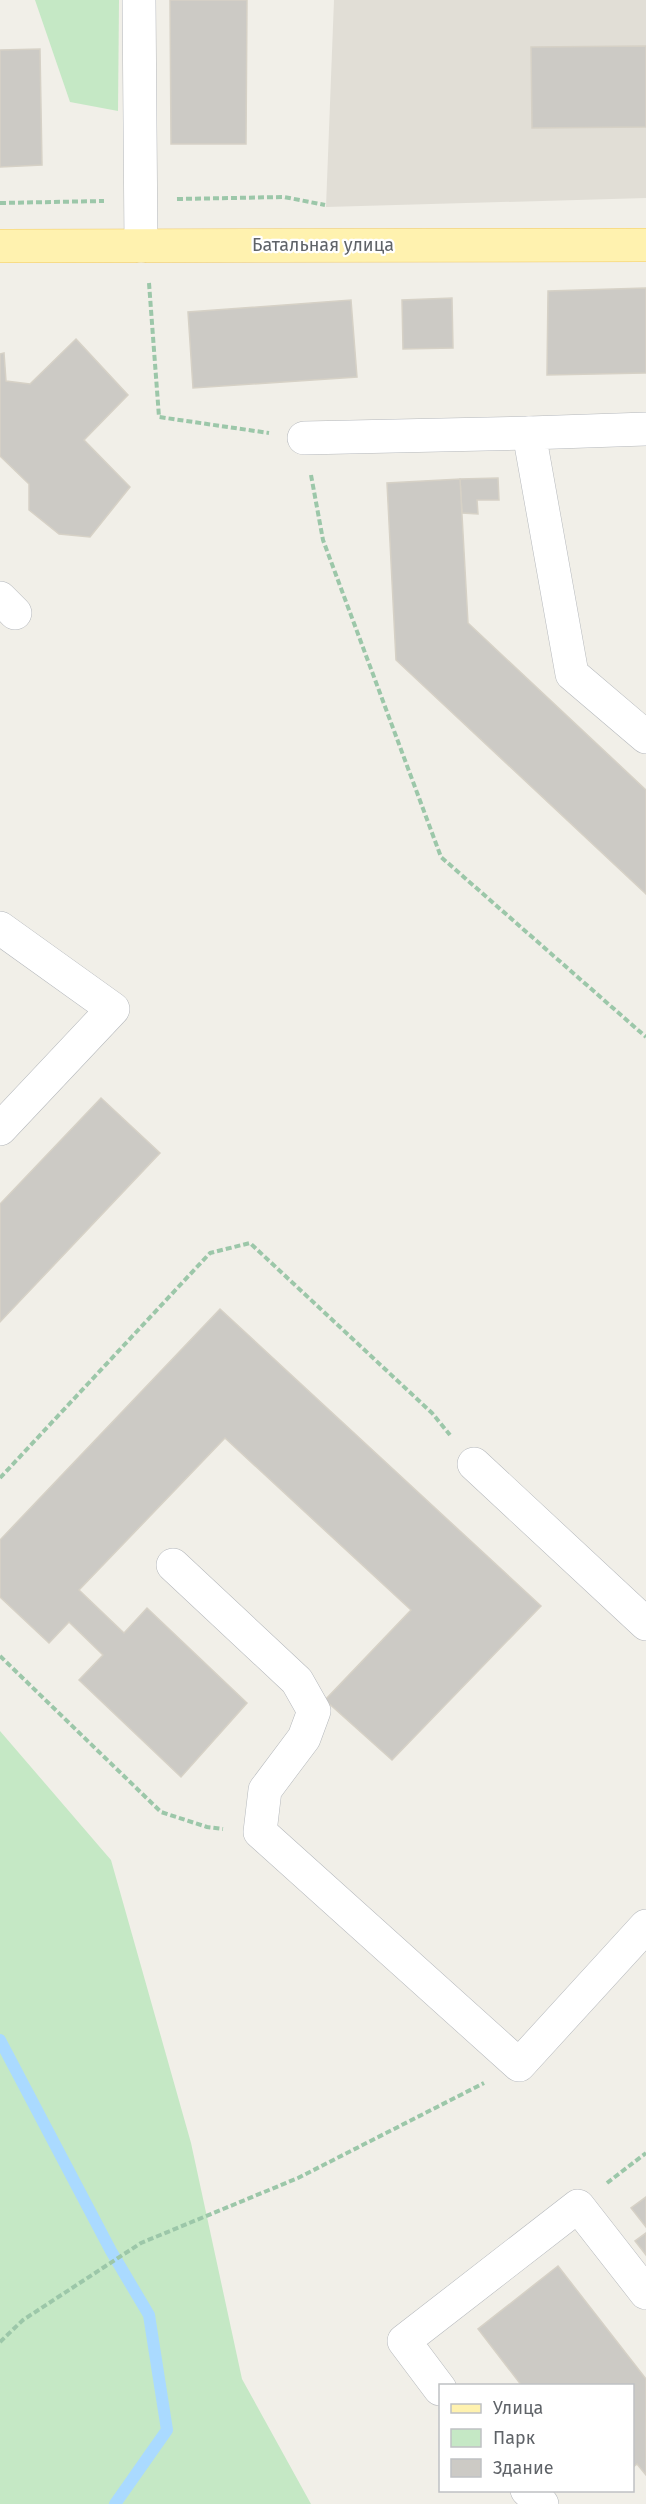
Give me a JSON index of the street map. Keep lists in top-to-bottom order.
{
  "streets": {
    "main road": ["Батальная улица"]
  },
  "legend": ["Улица", "Парк", "Здание"]
}
